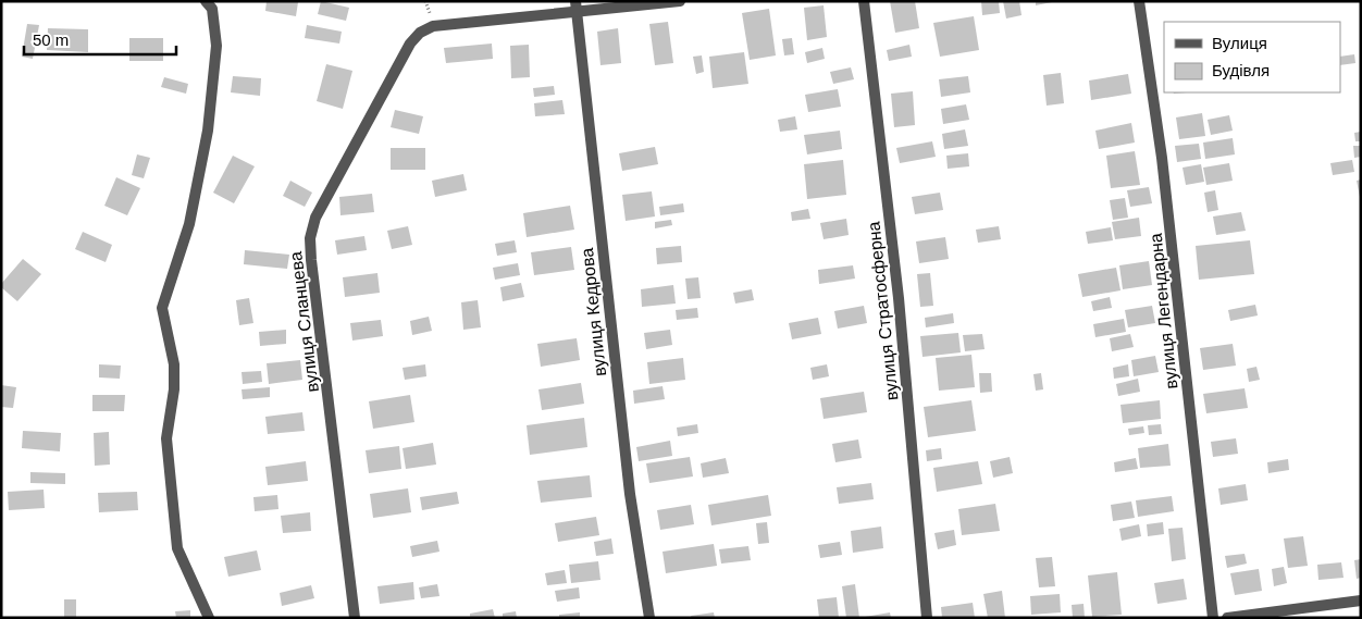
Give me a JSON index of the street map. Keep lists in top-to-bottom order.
{
  "streets": {
    "street": [
      "вулиця Стратосферна",
      "вулиця Легендарна",
      "вулиця Кедрова",
      "вулиця Сланцева"
    ]
  },
  "crossings": [
    ["вулиця Кедрова", "вулиця Сланцева"]
  ],
  "legend": ["Вулиця", "Будівля"],
  "scale_bar": "50 m"
}
